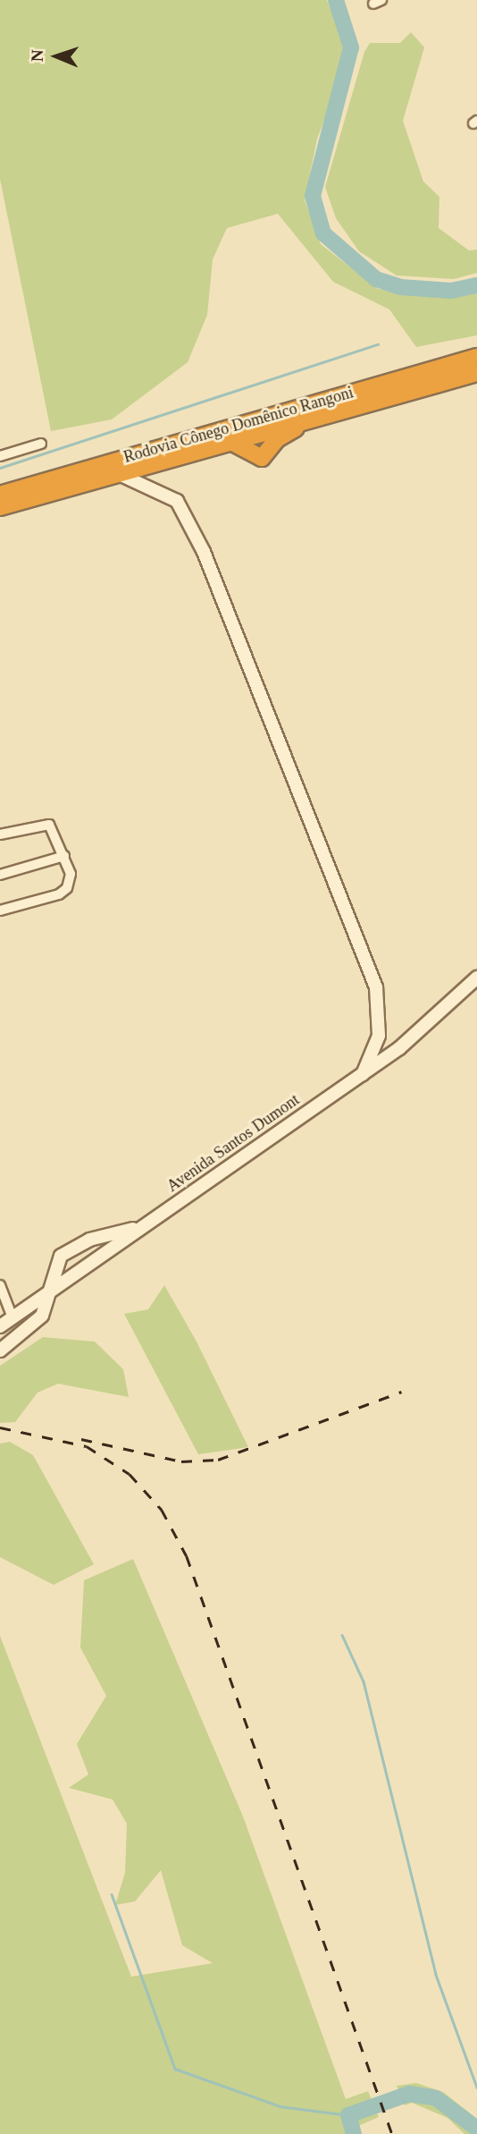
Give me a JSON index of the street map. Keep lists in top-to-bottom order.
{
  "streets": {
    "highway": ["Rodovia Cônego Domênico Rangoni"],
    "main road": ["Avenida Santos Dumont"]
  },
  "north": "left"
}
